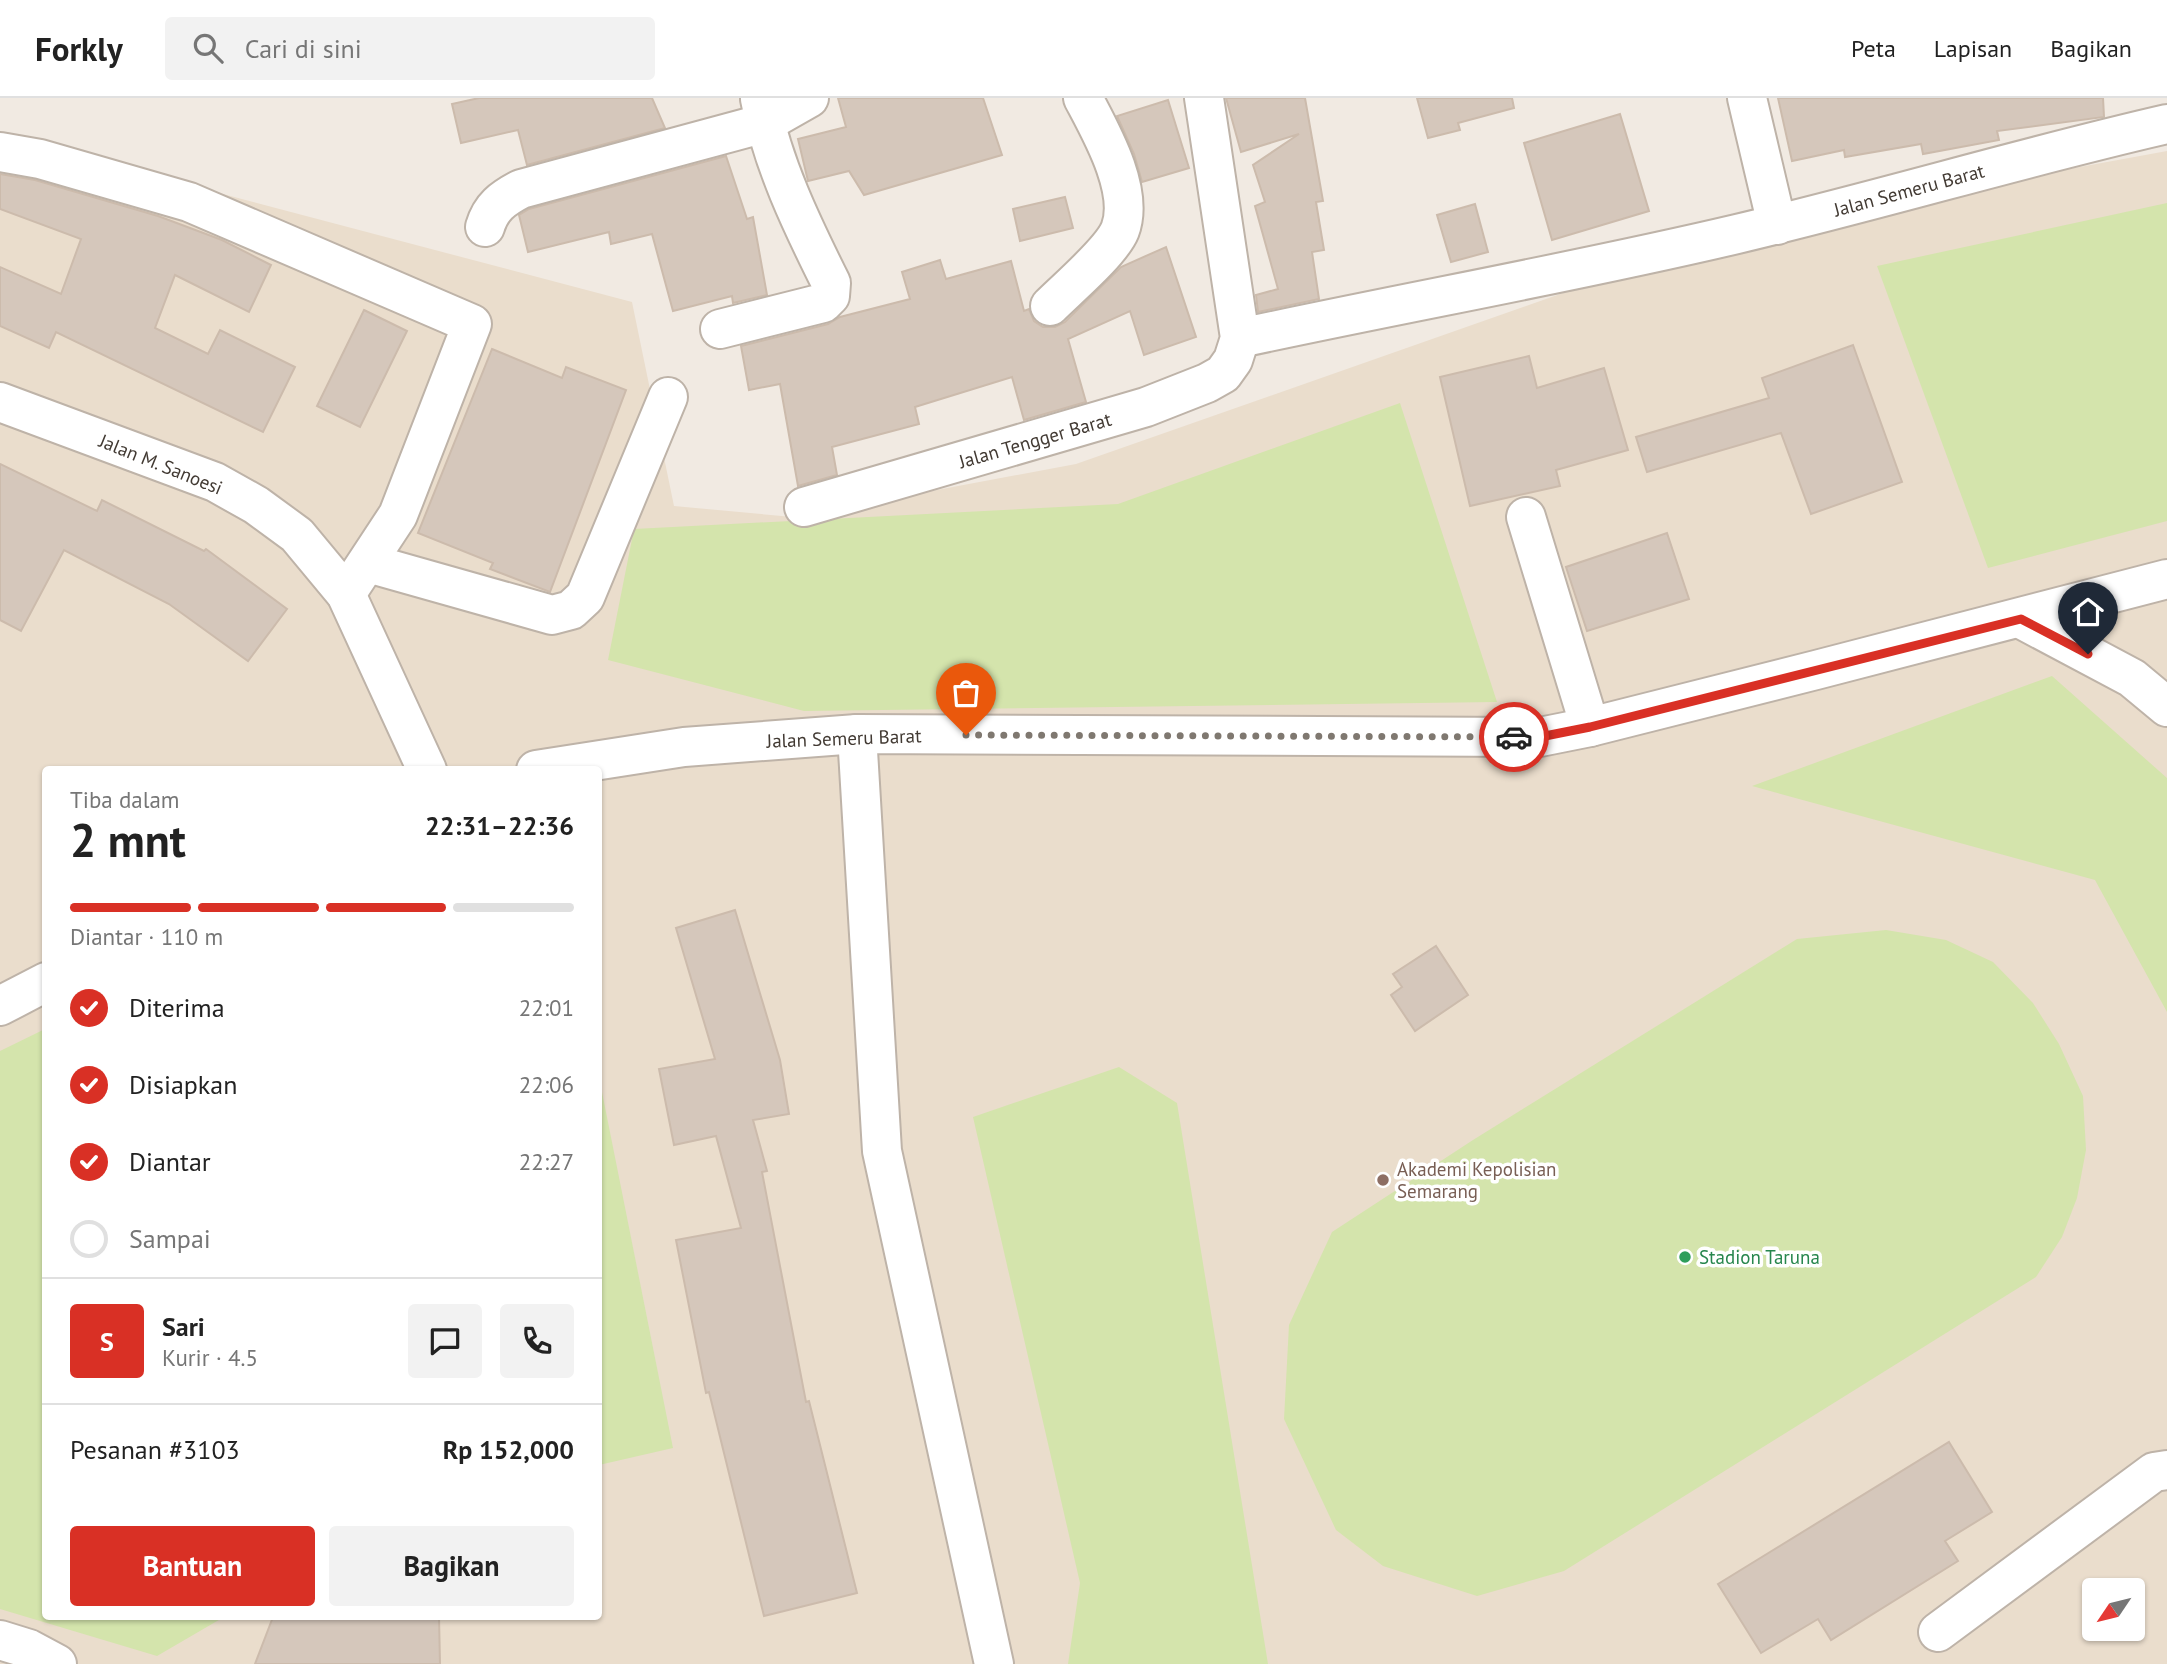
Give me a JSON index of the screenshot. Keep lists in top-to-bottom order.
{
  "streets": {
    "street": ["Jalan Semeru Barat", "Jalan Tengger Barat", "Jalan M. Sanoesi"]
  },
  "crossings": [
    ["Jalan Semeru Barat", "Jalan Tengger Barat"]
  ],
  "places": ["Akademi Kepolisian Semarang", "Stadion Taruna"],
  "north": "bottom left",
  "page": {
    "header": "Forkly",
    "search": "Cari di sini",
    "nav": ["Peta", "Lapisan", "Bagikan"],
    "heading": ["2 mnt", "Tiba dalam", "22:31–22:36"],
    "panel": [
      "Sari",
      "Kurir · 4.5",
      "Pesanan #3103",
      "Rp 152,000"
    ],
    "bar": "Diantar · 110 m",
    "list": [
      ["Diterima", "22:01"],
      ["Disiapkan", "22:06"],
      ["Diantar", "22:27"],
      "Sampai"
    ],
    "round": "S",
    "buttons": ["Bantuan", "Bagikan"]
  }
}
